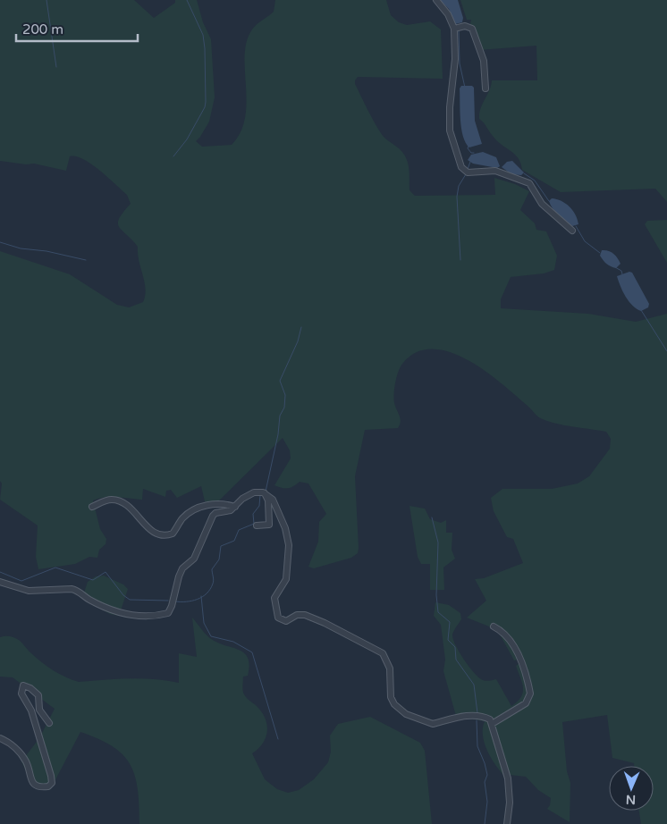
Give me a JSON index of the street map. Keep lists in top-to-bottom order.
{
  "scale_bar": "200 m",
  "north": "bottom"
}
